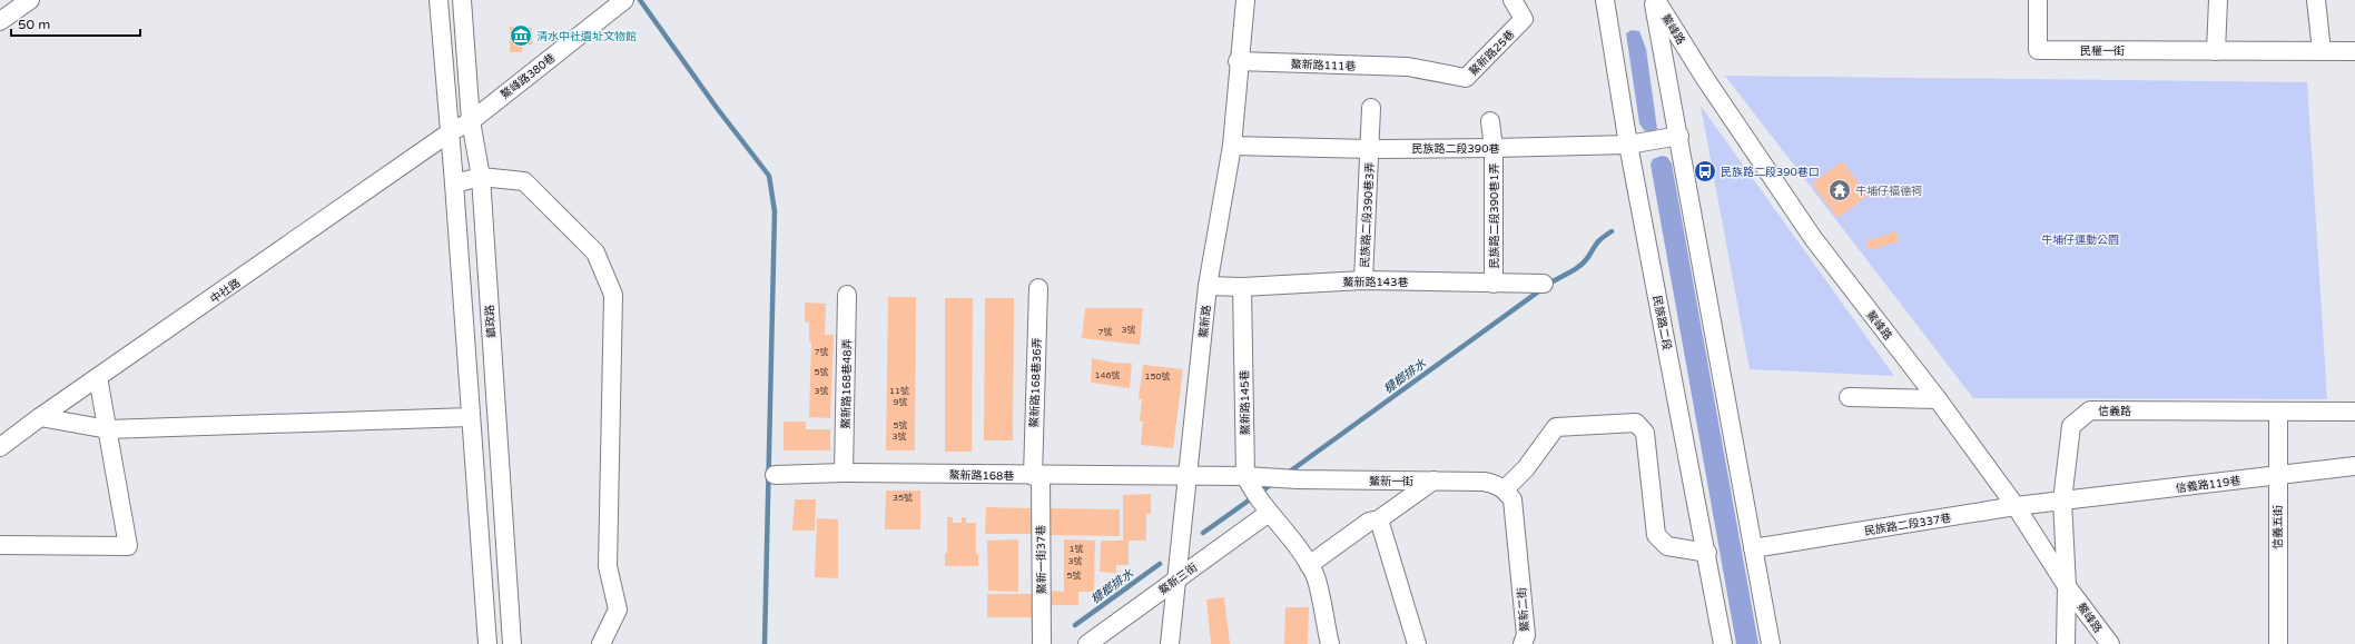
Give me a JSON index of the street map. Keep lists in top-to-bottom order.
{
  "streets": {
    "street": [
      "鰲峰路",
      "民權一街",
      "鰲新路25巷",
      "鰲新路111巷",
      "鰲峰路380巷",
      "民族路二段390巷",
      "民族路二段390巷3弄",
      "民族路二段390巷1弄",
      "鰲新路143巷",
      "中社路",
      "鎮政路",
      "鰲新路",
      "民族路二段",
      "鰲新路168巷36弄",
      "鰲新路168巷48弄",
      "鰲新路145巷",
      "信義路",
      "鰲新路168巷",
      "鰲新一街",
      "信義路119巷",
      "民族路二段337巷",
      "信義五街",
      "鰲新一街37巷",
      "鰲新三街",
      "鰲新二街"
    ]
  },
  "crossings": [
    ["鰲峰路", "信義路"],
    ["鰲峰路", "民族路二段337巷"],
    ["鰲新路25巷", "鰲新路111巷"],
    ["鰲新路111巷", "鰲新路"],
    ["鰲峰路380巷", "中社路"],
    ["鰲峰路380巷", "鎮政路"],
    ["民族路二段390巷", "民族路二段390巷3弄"],
    ["民族路二段390巷", "民族路二段390巷1弄"],
    ["民族路二段390巷", "鰲新路"],
    ["民族路二段390巷", "民族路二段"],
    ["民族路二段390巷3弄", "鰲新路143巷"],
    ["民族路二段390巷1弄", "鰲新路143巷"],
    ["鰲新路143巷", "鰲新路"],
    ["鰲新路143巷", "鰲新路145巷"],
    ["鰲新路", "鰲新路168巷"],
    ["鰲新路", "鰲新一街"],
    ["鰲新路", "鰲新三街"],
    ["鰲新路168巷36弄", "鰲新路168巷"],
    ["鰲新路168巷36弄", "鰲新一街37巷"],
    ["鰲新路168巷48弄", "鰲新路168巷"],
    ["鰲新路145巷", "鰲新一街"],
    ["鰲新路145巷", "鰲新三街"],
    ["信義路", "信義路119巷"],
    ["信義路", "民族路二段337巷"],
    ["信義路", "信義五街"],
    ["鰲新路168巷", "鰲新一街"],
    ["鰲新路168巷", "鰲新一街37巷"],
    ["鰲新一街", "鰲新三街"],
    ["鰲新一街", "鰲新二街"],
    ["信義路119巷", "民族路二段337巷"],
    ["信義路119巷", "信義五街"]
  ],
  "water": ["槺榔排水"],
  "parks": ["牛埔仔運動公園"],
  "places": {
    "museum": ["清水中社遺址文物館"],
    "bus stop": ["民族路二段390巷口"],
    "temple": ["牛埔仔福德祠"]
  },
  "house_numbers": [
    "3號",
    "7號",
    "7號",
    "5號",
    "146號",
    "150號",
    "3號",
    "11號",
    "9號",
    "5號",
    "3號",
    "35號",
    "1號",
    "3號",
    "5號"
  ],
  "scale_bar": "50 m"
}
